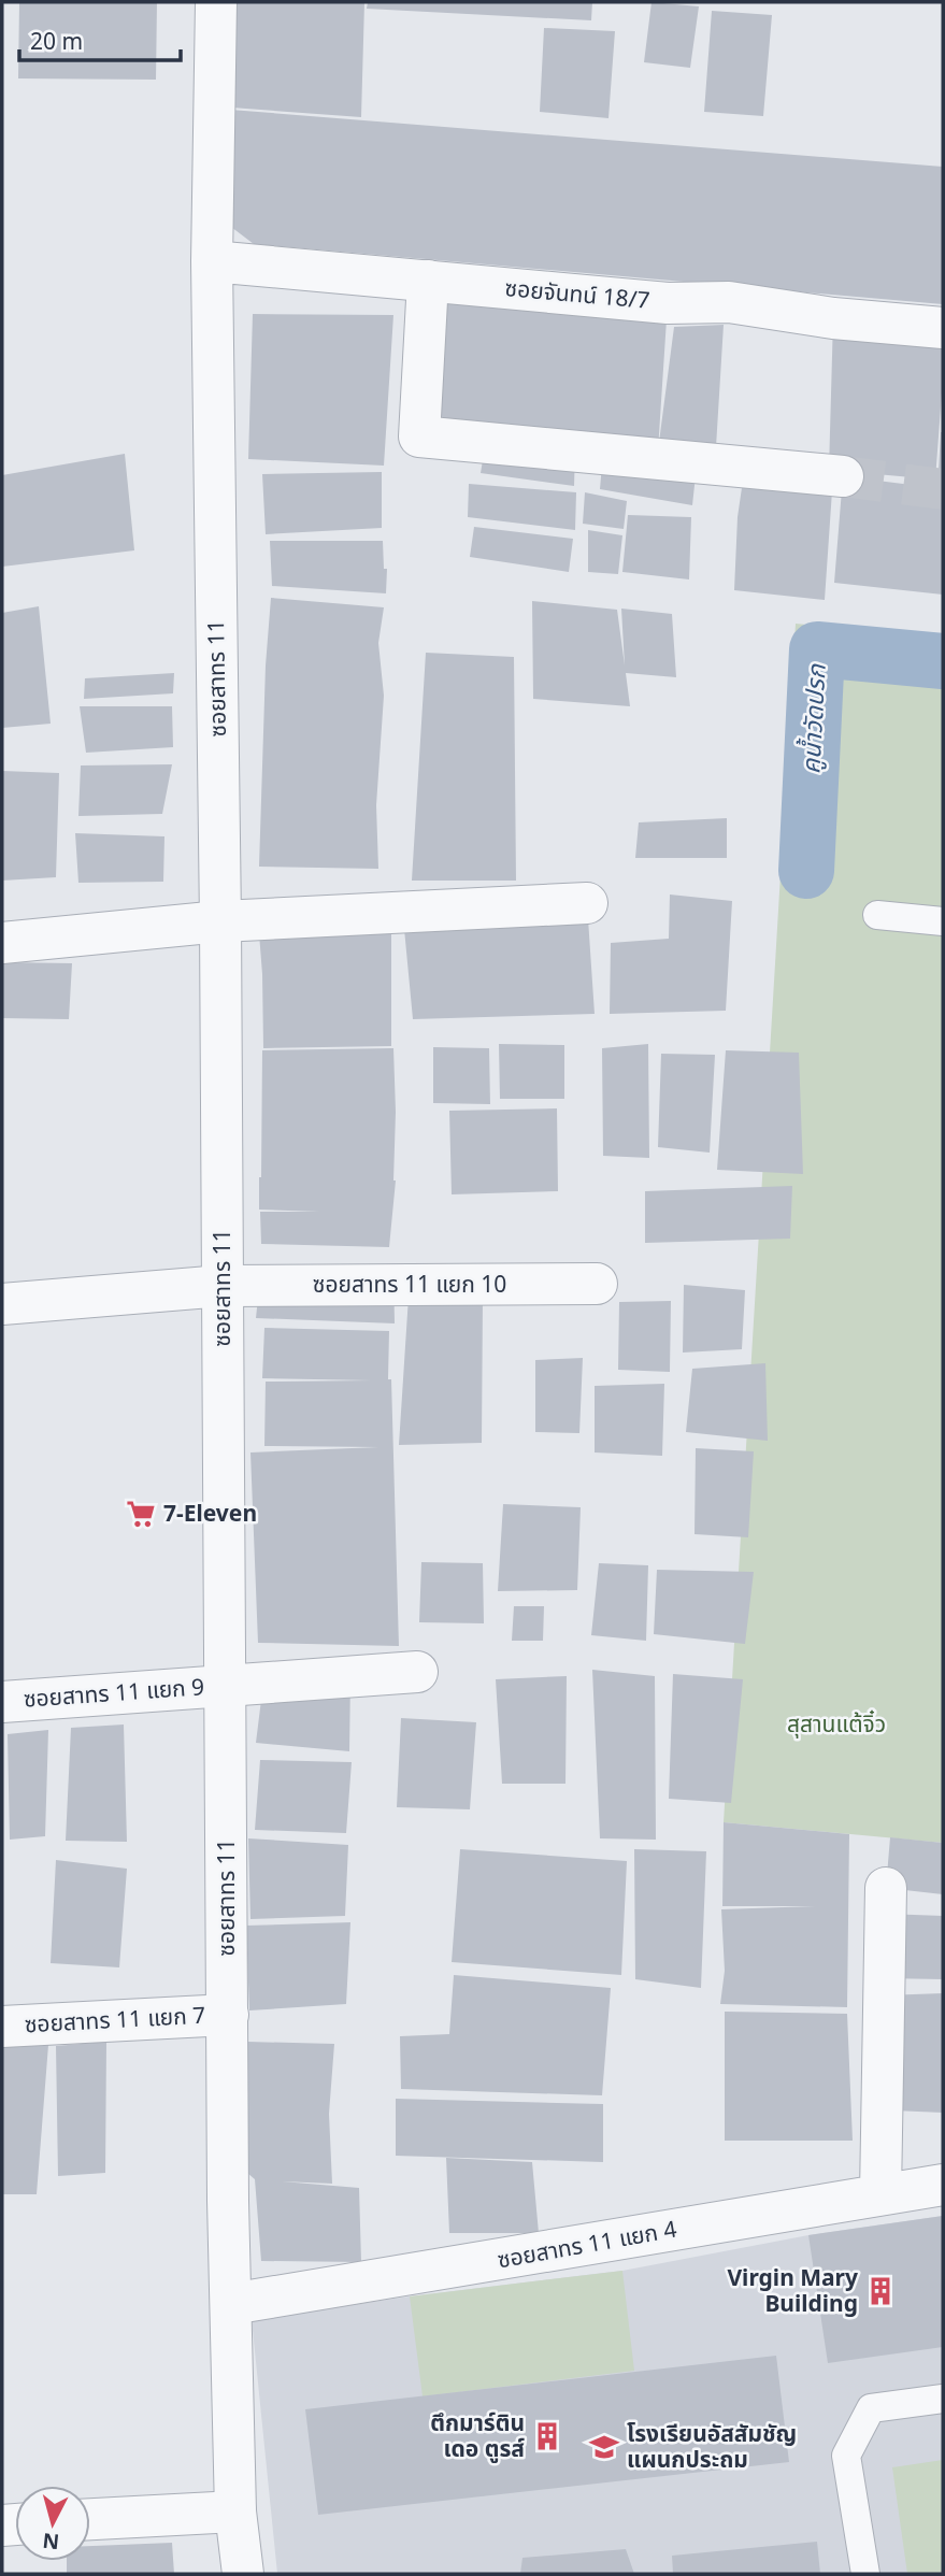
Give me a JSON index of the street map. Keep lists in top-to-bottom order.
{
  "streets": {
    "street": [
      "ซอยจันทน์ 18/7",
      "ซอยสาทร 11",
      "ซอยสาทร 11 แยก 10",
      "ซอยสาทร 11 แยก 9",
      "ซอยสาทร 11 แยก 7",
      "ซอยสาทร 11 แยก 4"
    ]
  },
  "crossings": [
    ["ซอยจันทน์ 18/7", "ซอยสาทร 11"],
    ["ซอยสาทร 11", "ซอยสาทร 11 แยก 10"],
    ["ซอยสาทร 11", "ซอยสาทร 11 แยก 9"],
    ["ซอยสาทร 11", "ซอยสาทร 11 แยก 7"],
    ["ซอยสาทร 11", "ซอยสาทร 11 แยก 4"]
  ],
  "water": ["คูน้ำวัดปรก"],
  "parks": ["สุสานแต้จิ๋ว"],
  "places": {
    "supermarket": ["7-Eleven"],
    "building": ["Virgin Mary Building", "ตึกมาร์ติน เดอ ตูรส์"],
    "school or university": ["โรงเรียนอัสสัมชัญ แผนกประถม"]
  },
  "scale_bar": "20 m",
  "north": "bottom"
}
